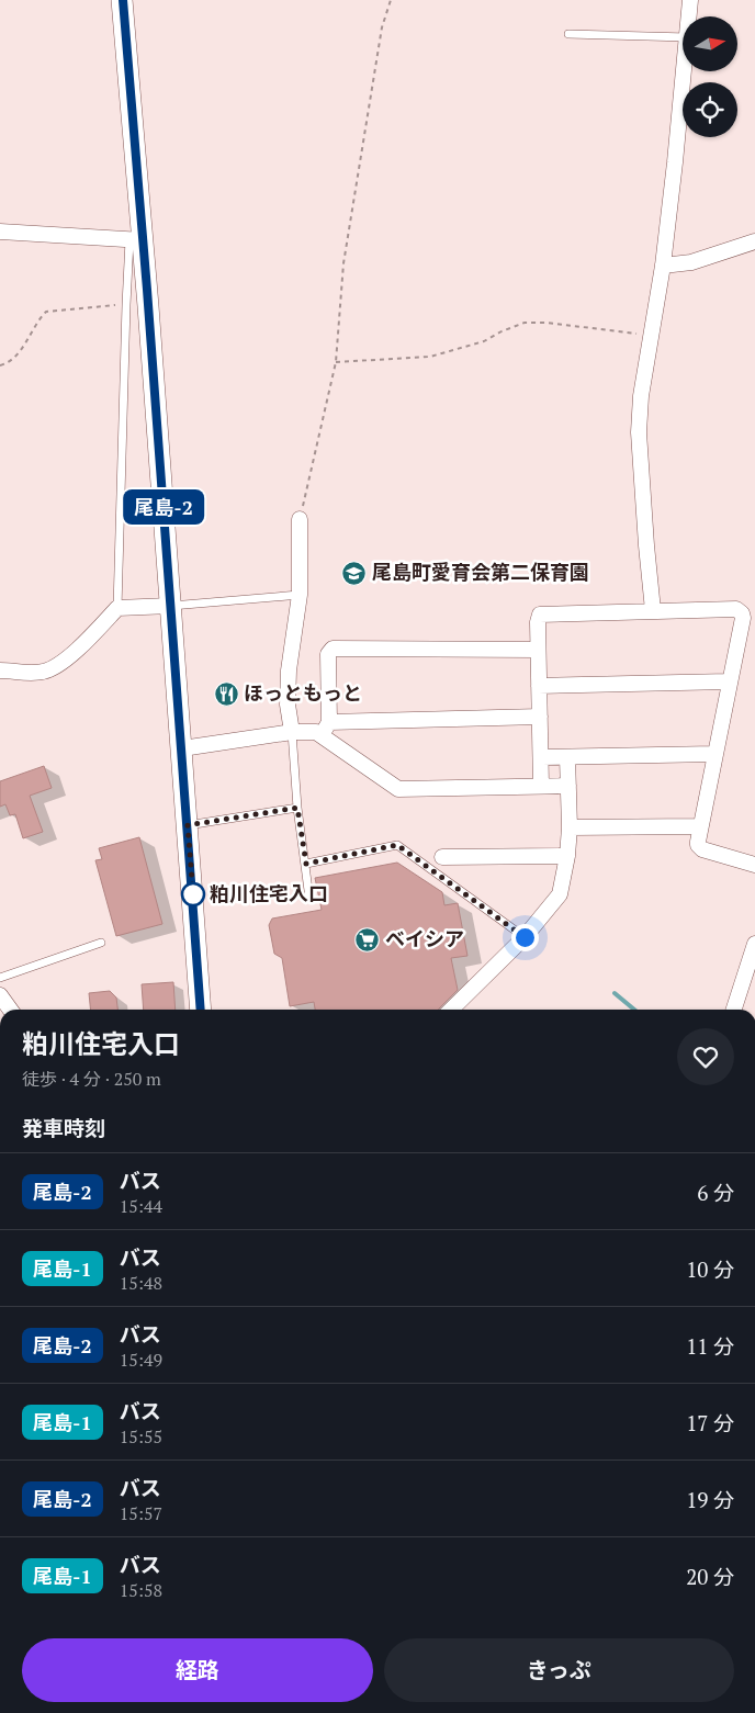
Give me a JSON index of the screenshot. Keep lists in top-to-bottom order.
{
  "places": {
    "school or university": ["尾島町愛育会第二保育園"],
    "restaurant": ["ほっともっと"],
    "other": ["粕川住宅入口"],
    "supermarket": ["ベイシア"]
  },
  "lines": ["bus line 尾島-2"],
  "north": "right",
  "page": {
    "on_map": "尾島-2",
    "heading": [
      ["粕川住宅入口", "徒歩 · 4 分 · 250 m"],
      "発車時刻"
    ],
    "list": [
      {
        "mark": "尾島-2",
        "name": "バス",
        "note": "15:44",
        "value": "6 分"
      },
      {
        "mark": "尾島-1",
        "name": "バス",
        "note": "15:48",
        "value": "10 分"
      },
      {
        "mark": "尾島-2",
        "name": "バス",
        "note": "15:49",
        "value": "11 分"
      },
      {
        "mark": "尾島-1",
        "name": "バス",
        "note": "15:55",
        "value": "17 分"
      },
      {
        "mark": "尾島-2",
        "name": "バス",
        "note": "15:57",
        "value": "19 分"
      },
      {
        "mark": "尾島-1",
        "name": "バス",
        "note": "15:58",
        "value": "20 分"
      }
    ],
    "buttons": ["経路", "きっぷ"]
  }
}
